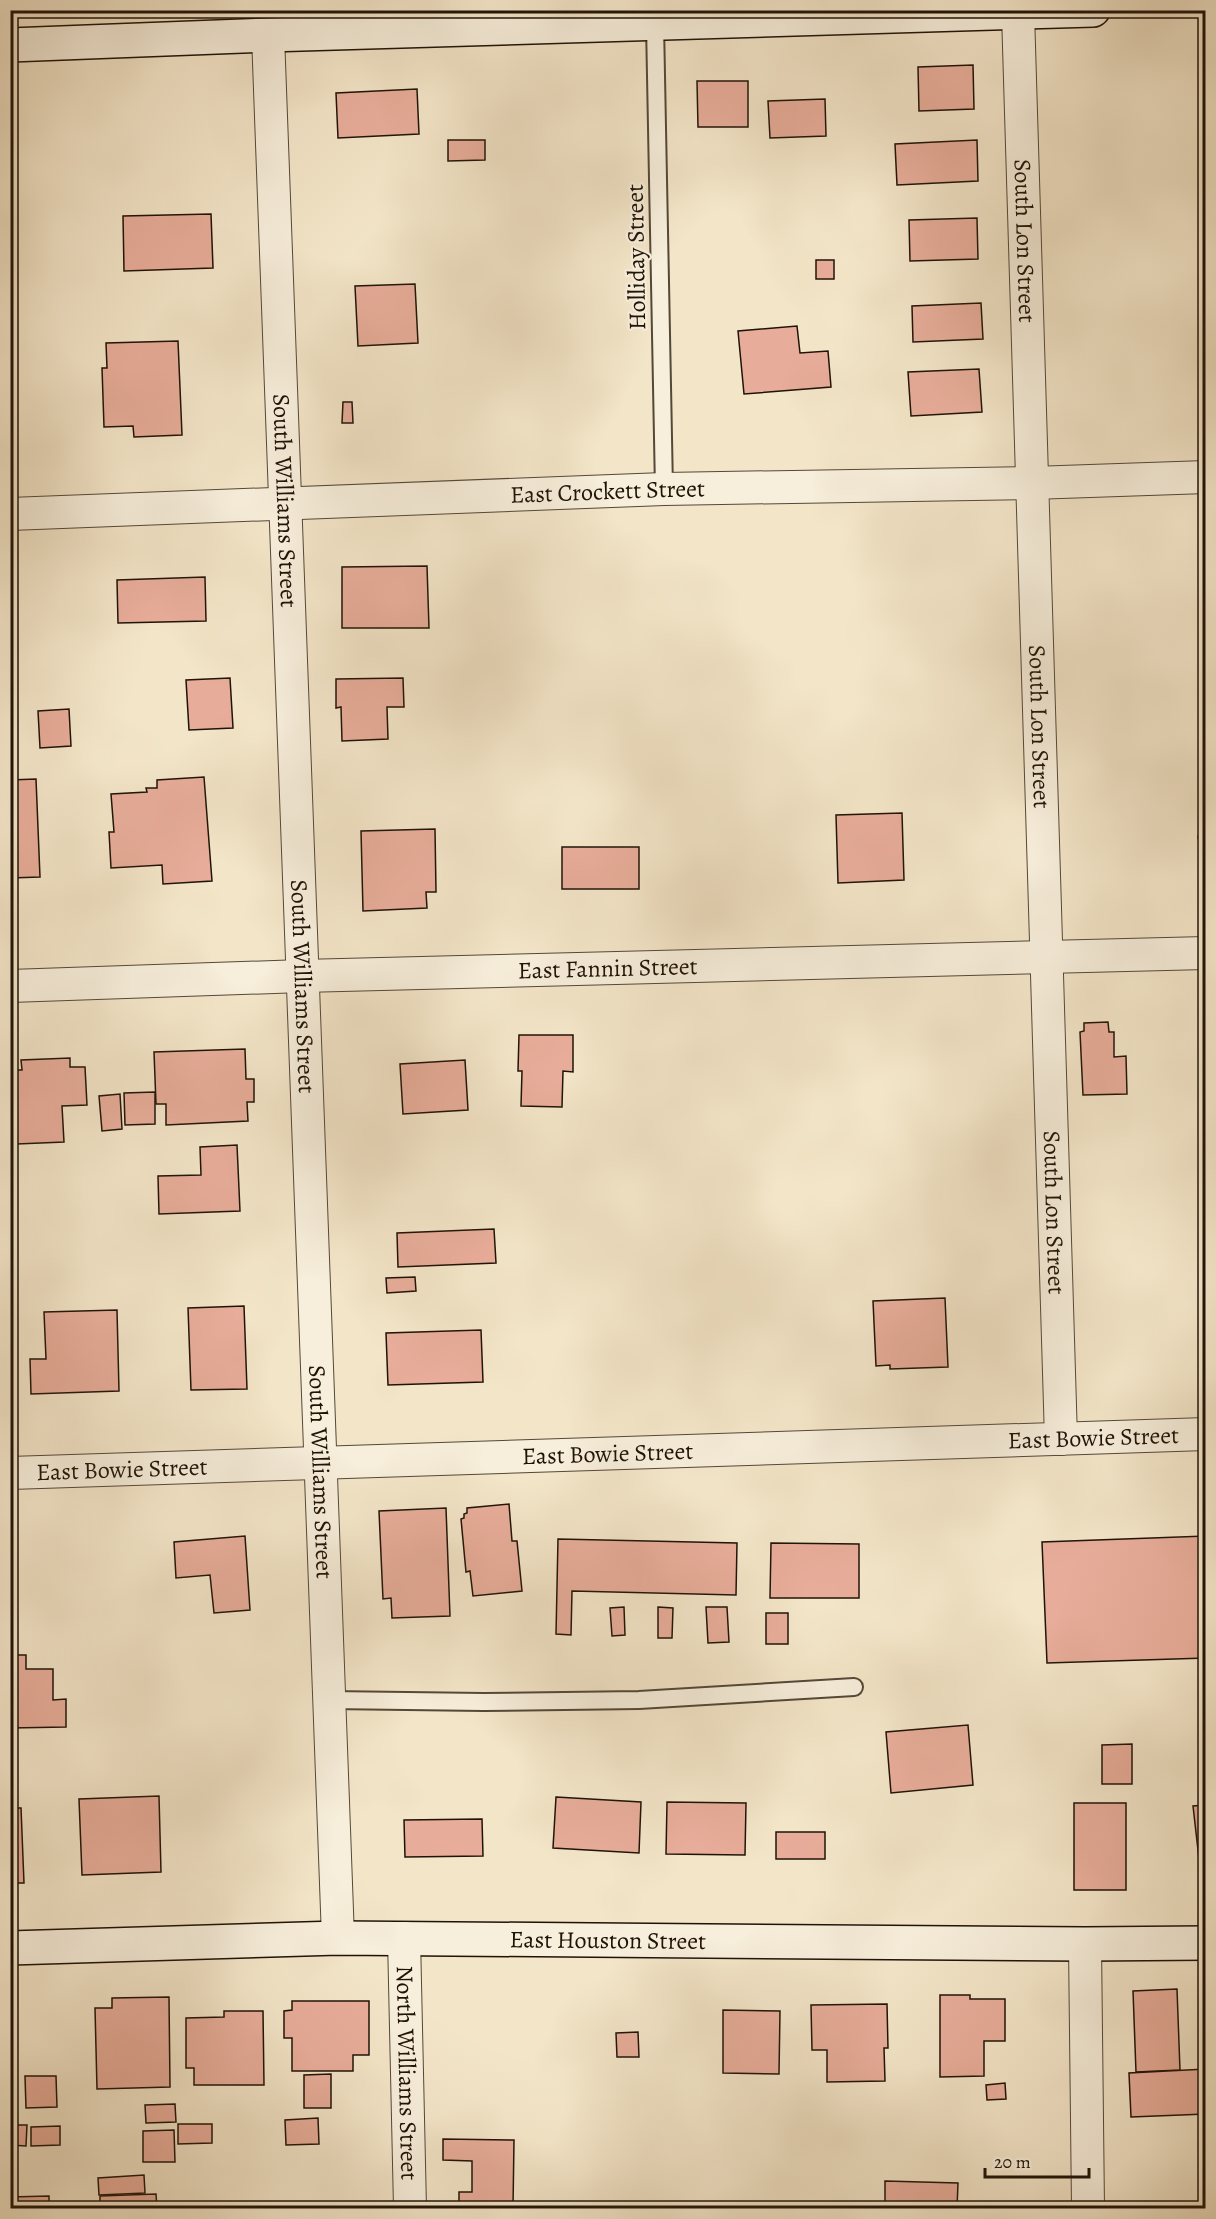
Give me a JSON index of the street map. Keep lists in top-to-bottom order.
{
  "streets": {
    "main road": ["East Houston Street"],
    "street": [
      "South Lon Street",
      "East Crockett Street",
      "South Williams Street",
      "East Fannin Street",
      "East Bowie Street",
      "North Williams Street"
    ],
    "lane": ["Holliday Street"]
  },
  "crossings": [
    ["South Lon Street", "East Crockett Street"],
    ["South Lon Street", "East Fannin Street"],
    ["South Lon Street", "East Bowie Street"],
    ["Holliday Street", "East Crockett Street"],
    ["East Crockett Street", "South Williams Street"],
    ["South Williams Street", "East Fannin Street"],
    ["South Williams Street", "East Bowie Street"],
    ["South Williams Street", "East Houston Street"],
    ["East Houston Street", "North Williams Street"]
  ],
  "scale_bar": "20 m"
}
